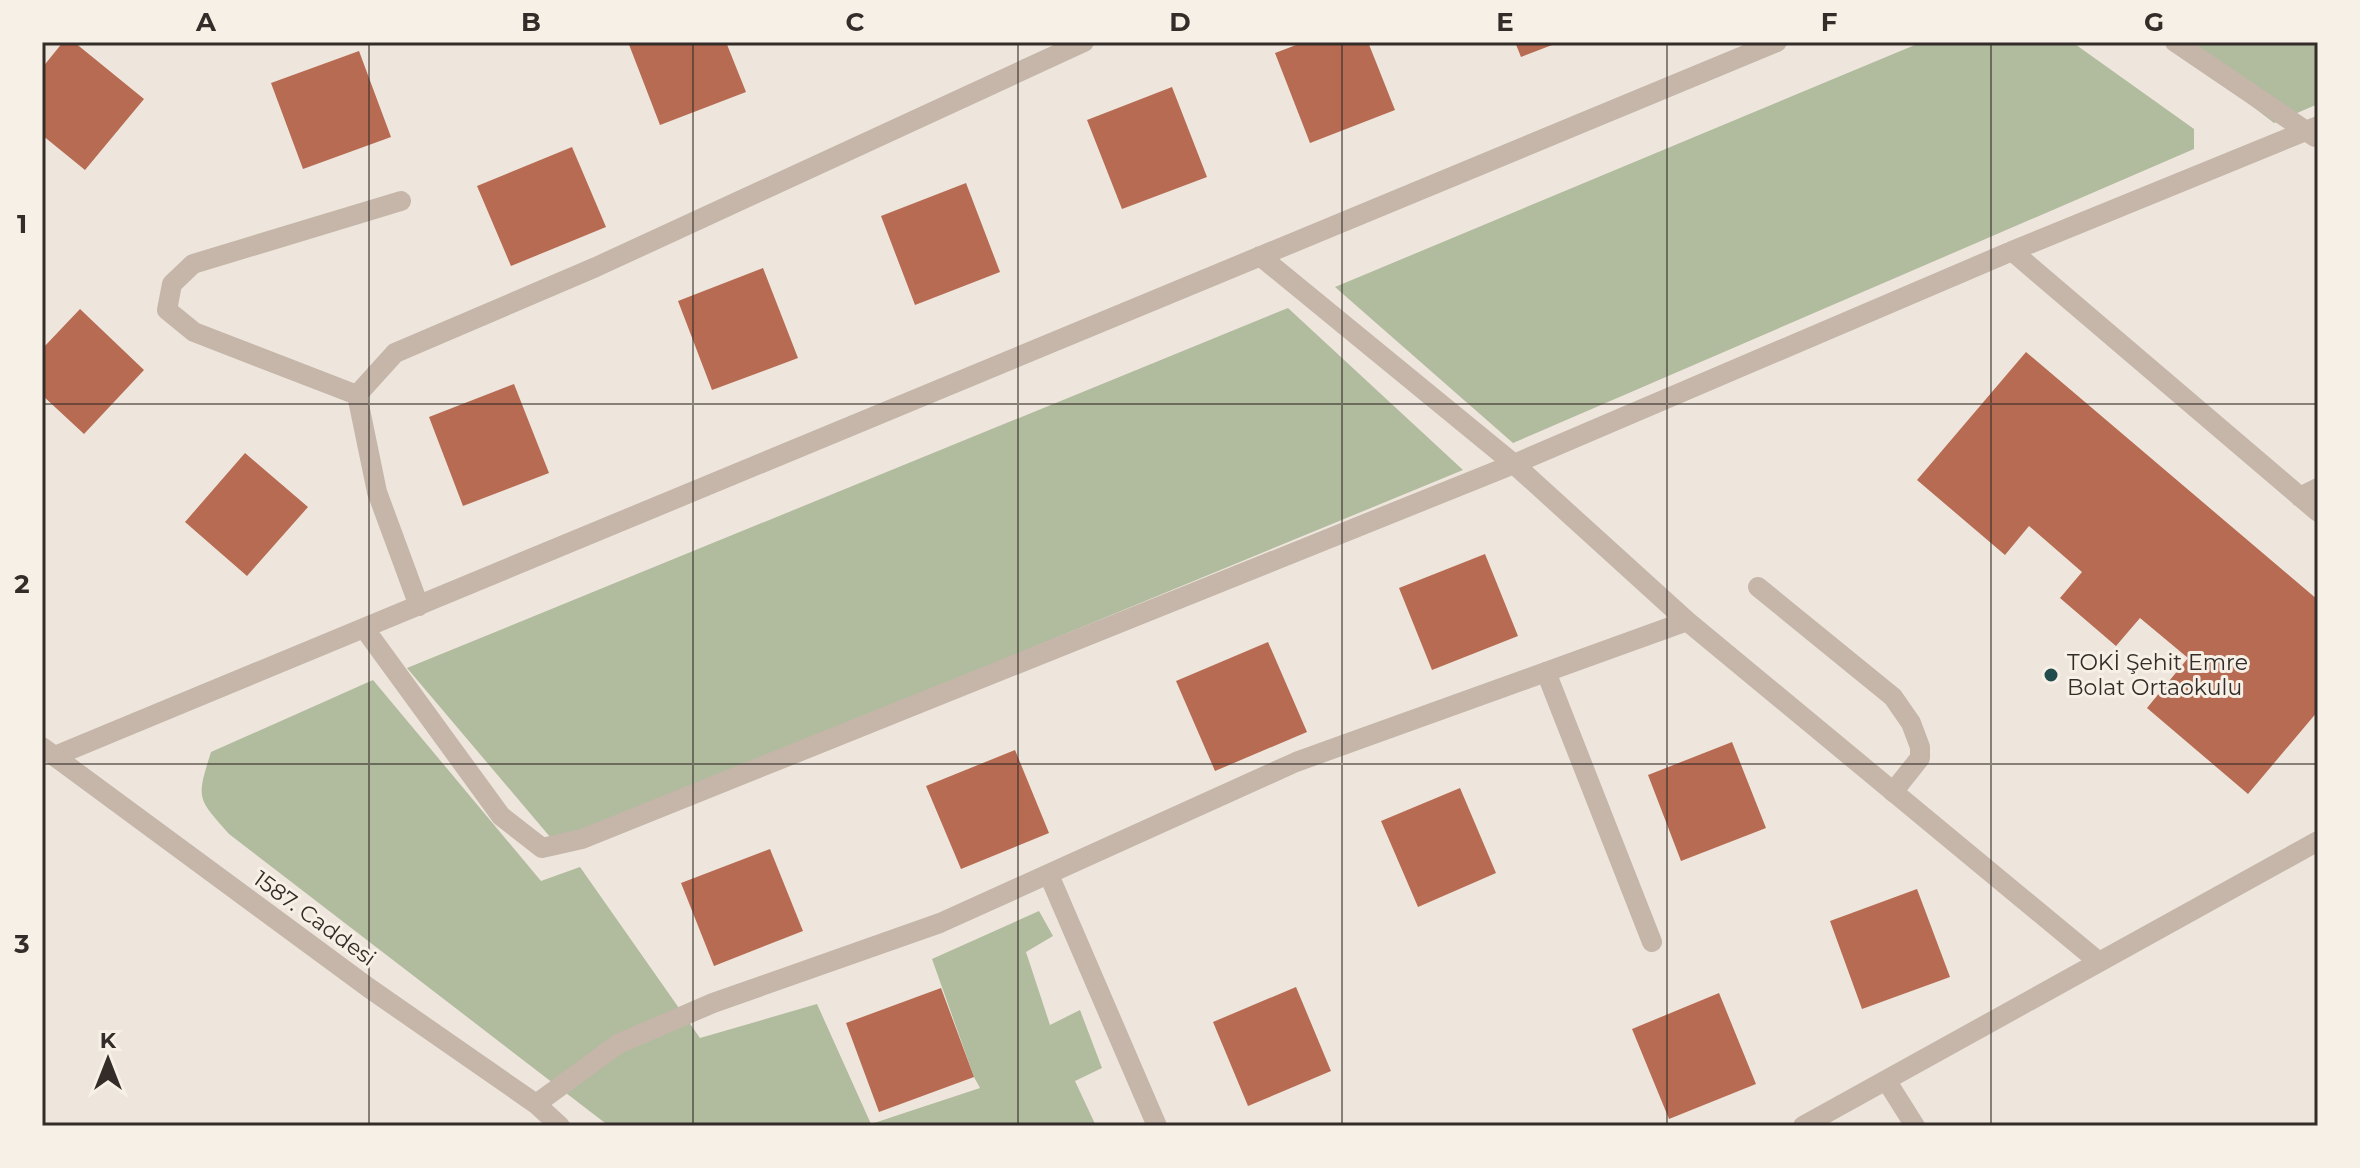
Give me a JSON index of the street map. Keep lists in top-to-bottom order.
{
  "streets": {
    "street": ["1587. Caddesi"]
  },
  "places": ["TOKİ Şehit Emre Bolat Ortaokulu"],
  "north": "top",
  "grid": {
    "columns": [
      "A",
      "B",
      "C",
      "D",
      "E",
      "F",
      "G"
    ],
    "rows": ["1", "2", "3"]
  }
}
